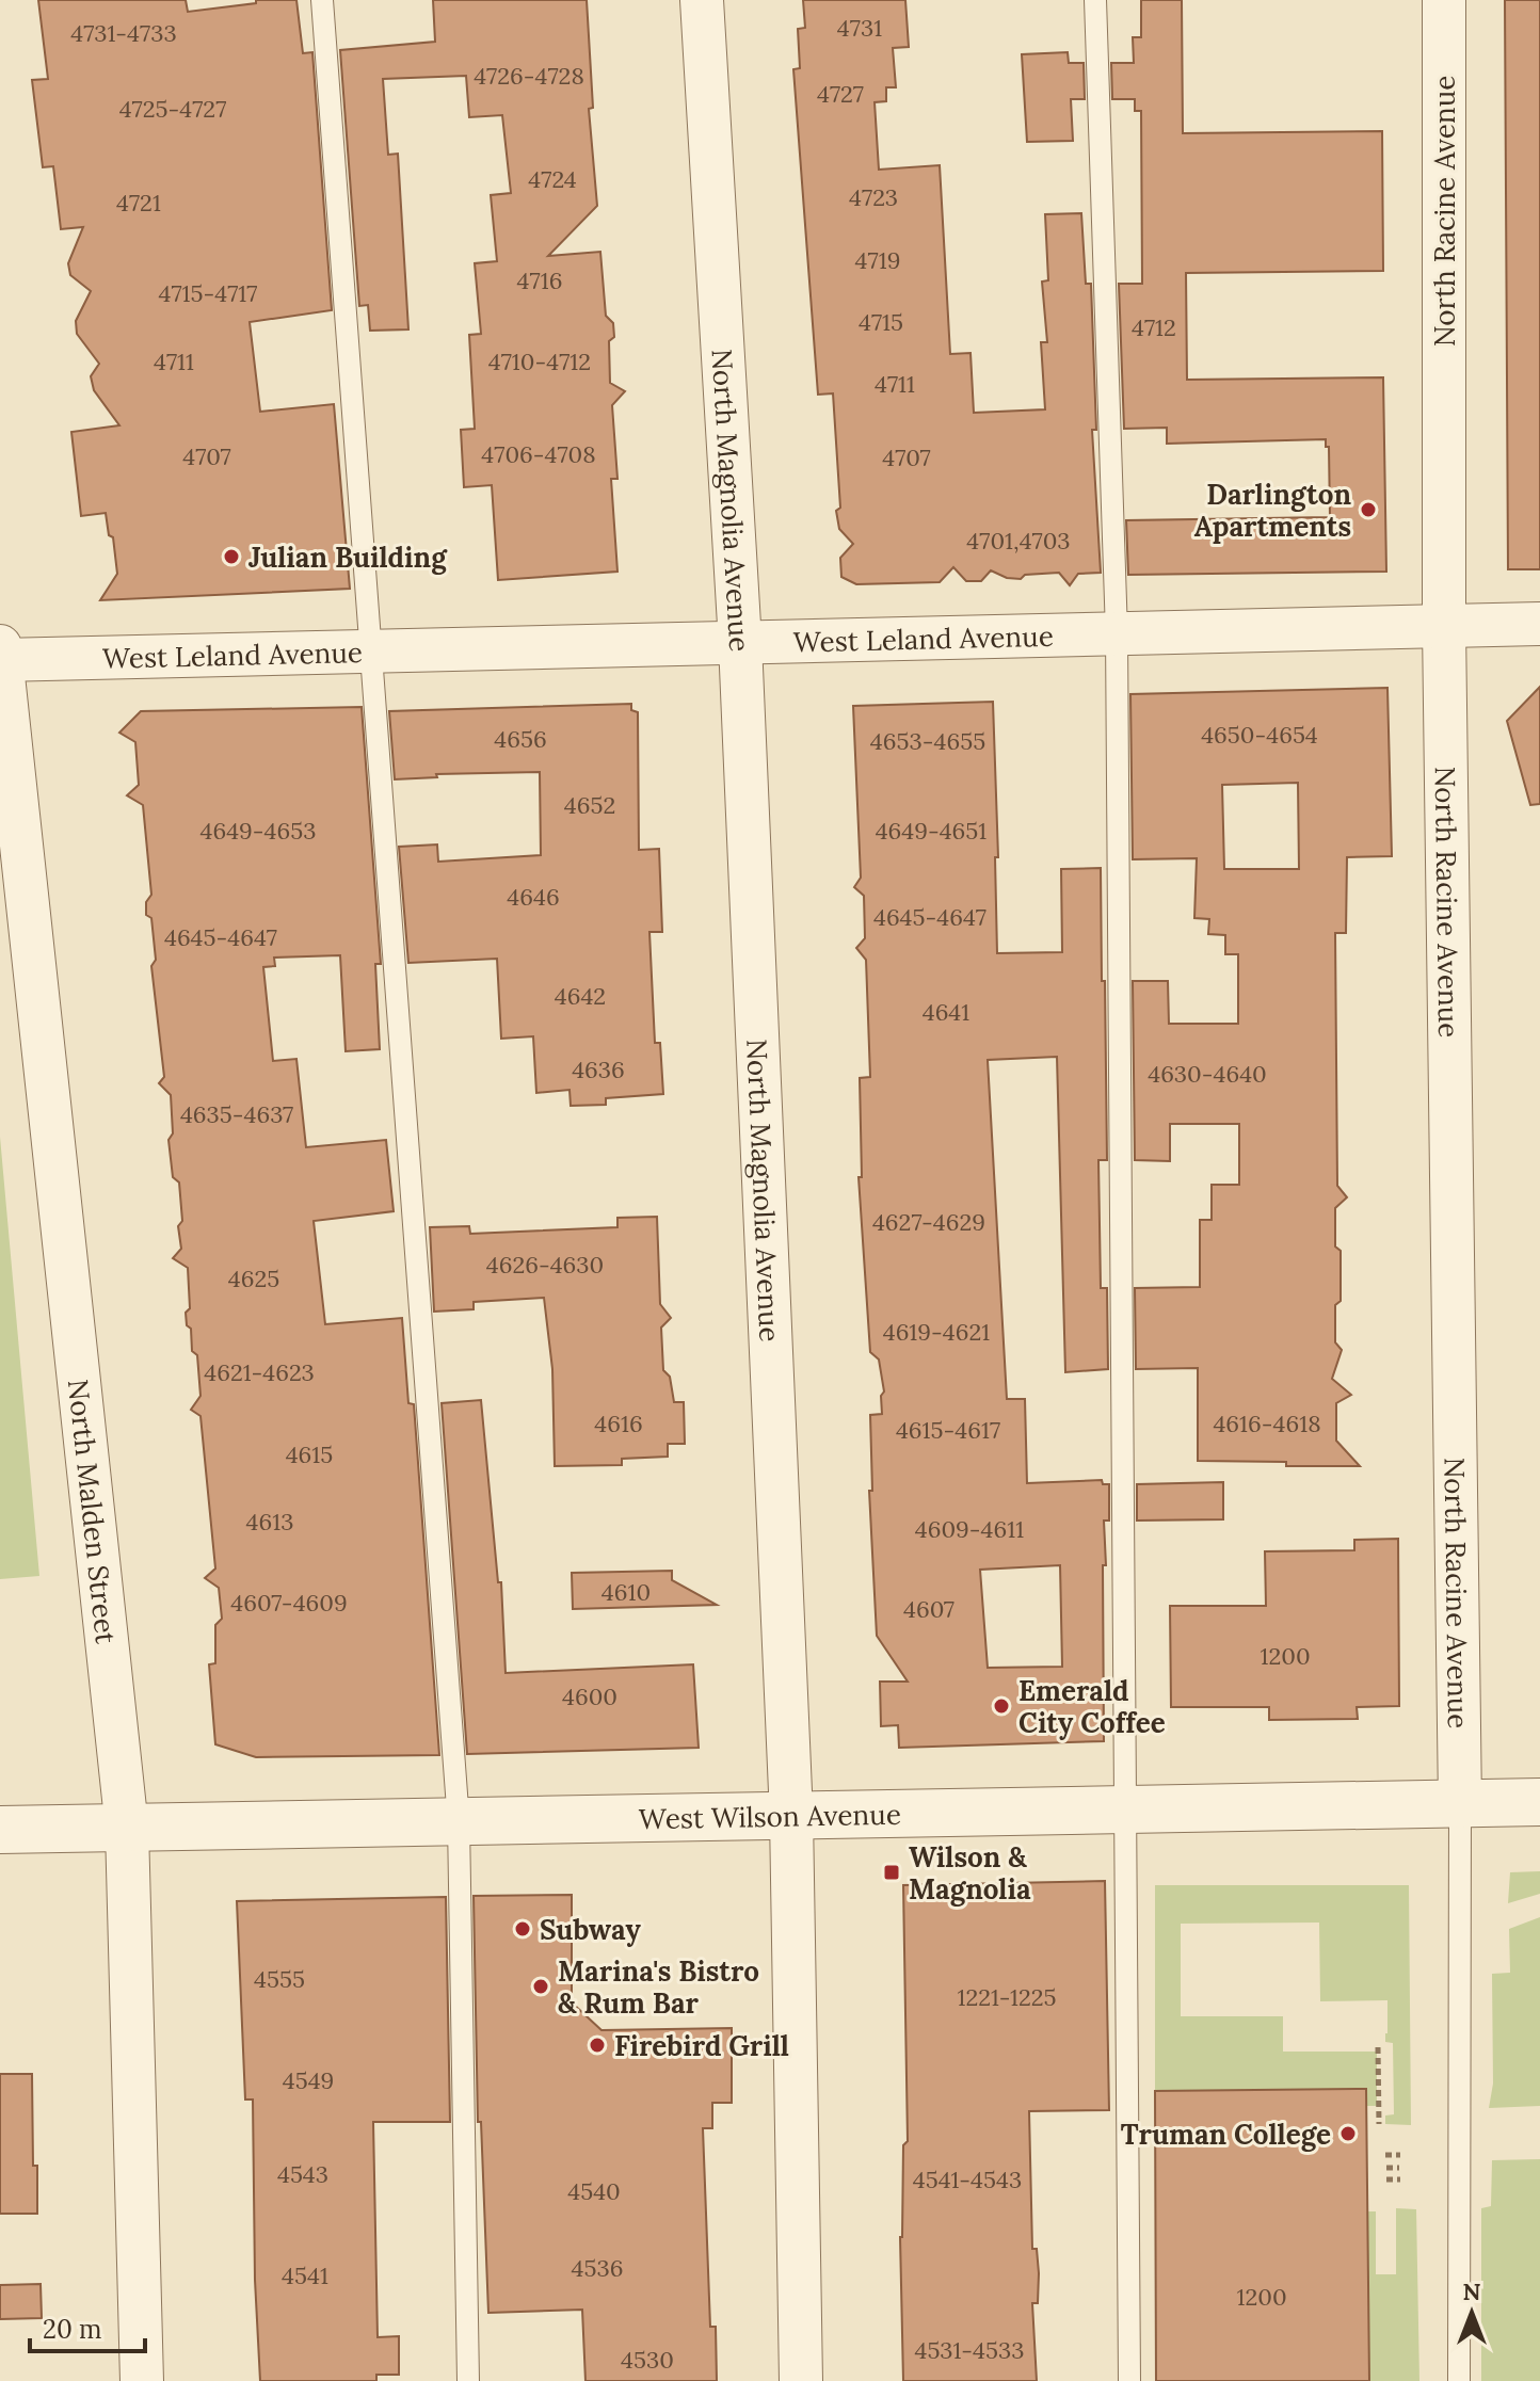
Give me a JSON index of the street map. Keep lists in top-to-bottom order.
{
  "streets": {
    "street": [
      "North Racine Avenue",
      "North Magnolia Avenue",
      "West Leland Avenue",
      "North Malden Street",
      "West Wilson Avenue"
    ]
  },
  "crossings": [
    ["North Racine Avenue", "West Leland Avenue"],
    ["North Racine Avenue", "West Wilson Avenue"],
    ["North Magnolia Avenue", "West Leland Avenue"],
    ["North Magnolia Avenue", "West Wilson Avenue"],
    ["West Leland Avenue", "North Malden Street"],
    ["North Malden Street", "West Wilson Avenue"]
  ],
  "places": {
    "other": [
      "Darlington Apartments",
      "Julian Building",
      "Emerald City Coffee",
      "Subway",
      "Marina's Bistro & Rum Bar",
      "Firebird Grill",
      "Truman College"
    ],
    "transit": ["Wilson & Magnolia"]
  },
  "house_numbers": [
    "4731",
    "4731-4733",
    "4726-4728",
    "4727",
    "4725-4727",
    "4724",
    "4723",
    "4721",
    "4719",
    "4716",
    "4715-4717",
    "4715",
    "4712",
    "4711",
    "4710-4712",
    "4711",
    "4706-4708",
    "4707",
    "4707",
    "4701,4703",
    "4650-4654",
    "4656",
    "4653-4655",
    "4652",
    "4649-4653",
    "4649-4651",
    "4646",
    "4645-4647",
    "4645-4647",
    "4642",
    "4641",
    "4636",
    "4630-4640",
    "4635-4637",
    "4627-4629",
    "4626-4630",
    "4625",
    "4619-4621",
    "4621-4623",
    "4616",
    "4616-4618",
    "4615-4617",
    "4615",
    "4613",
    "4609-4611",
    "4610",
    "4607-4609",
    "4607",
    "1200",
    "4600",
    "4555",
    "1221-1225",
    "4549",
    "4543",
    "4541-4543",
    "4540",
    "4536",
    "4541",
    "1200",
    "4531-4533",
    "4530"
  ],
  "scale_bar": "20 m",
  "north": "top"
}
